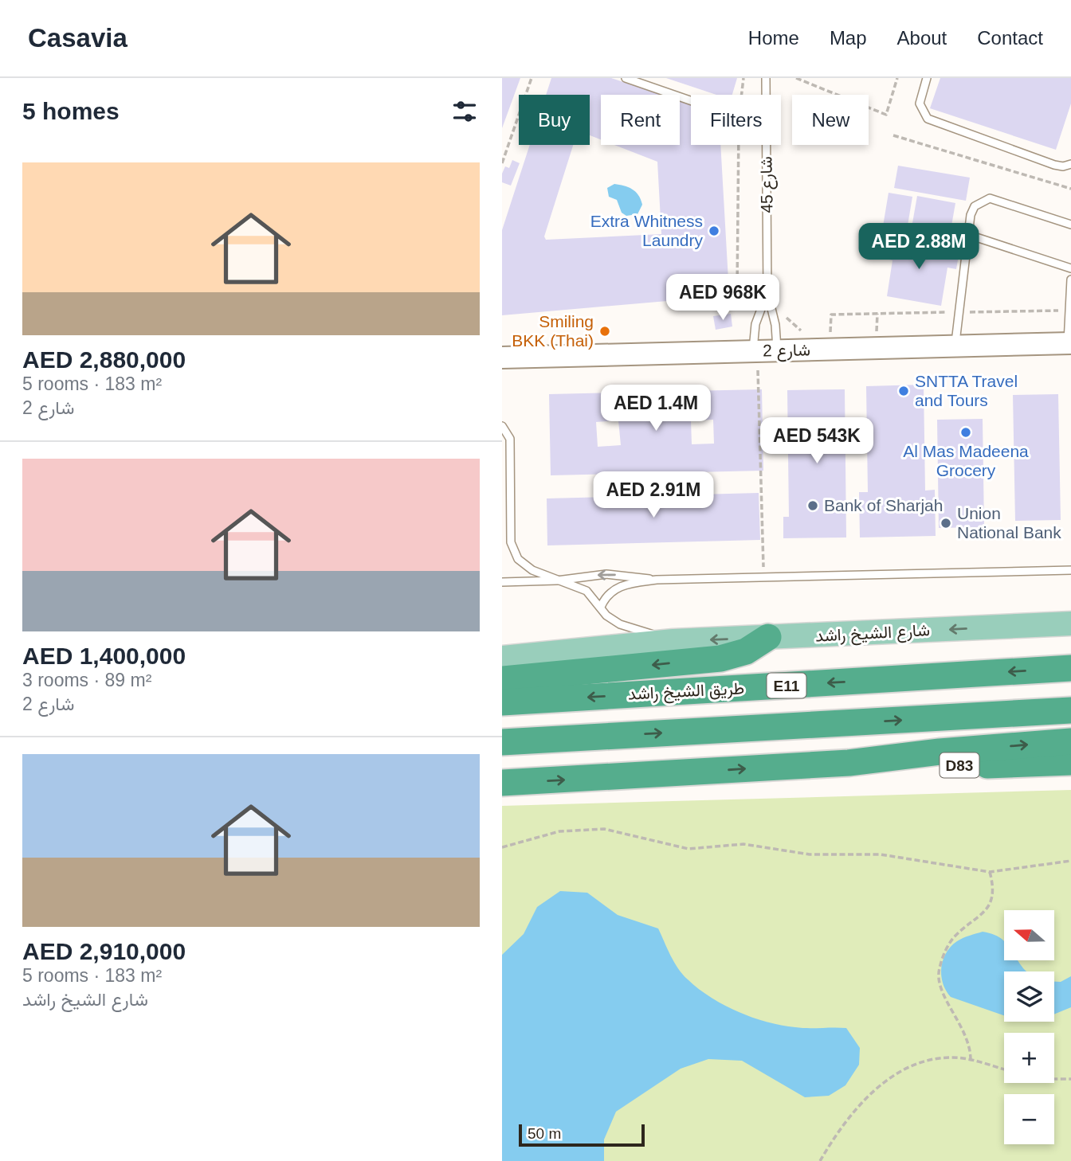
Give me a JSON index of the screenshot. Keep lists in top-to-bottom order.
{
  "streets": {
    "highway": ["E11", "طريق الشيخ راشد", "D83"],
    "main road": ["شارع الشيخ راشد"],
    "street": ["شارع 2"],
    "lane": ["شارع 45"]
  },
  "crossings": [
    ["شارع 45", "شارع 2"]
  ],
  "one_way": ["شارع الشيخ راشد"],
  "places": [
    "Extra Whitness Laundry",
    "Smiling BKK (Thai)",
    "SNTTA Travel and Tours",
    "Al Mas Madeena Grocery",
    "Bank of Sharjah",
    "Union National Bank"
  ],
  "scale_bar": "50 m",
  "north": "left",
  "page": {
    "header": "Casavia",
    "nav": [
      "Home",
      "Map",
      "About",
      "Contact"
    ],
    "heading": "5 homes",
    "chip": [
      "Buy",
      "Rent",
      "Filters",
      "New"
    ],
    "list": [
      {
        "name": "AED 2,880,000",
        "note": "5 rooms · 183 m² · شارع 2"
      },
      {
        "name": "AED 1,400,000",
        "note": "3 rooms · 89 m² · شارع 2"
      },
      {
        "name": "AED 2,910,000",
        "note": "5 rooms · 183 m² · شارع الشيخ راشد"
      }
    ],
    "price": [
      "AED 2.88M",
      "AED 968K",
      "AED 1.4M",
      "AED 543K",
      "AED 2.91M"
    ],
    "map_buttons": ["+", "−"],
    "scale": "50 m"
  }
}
